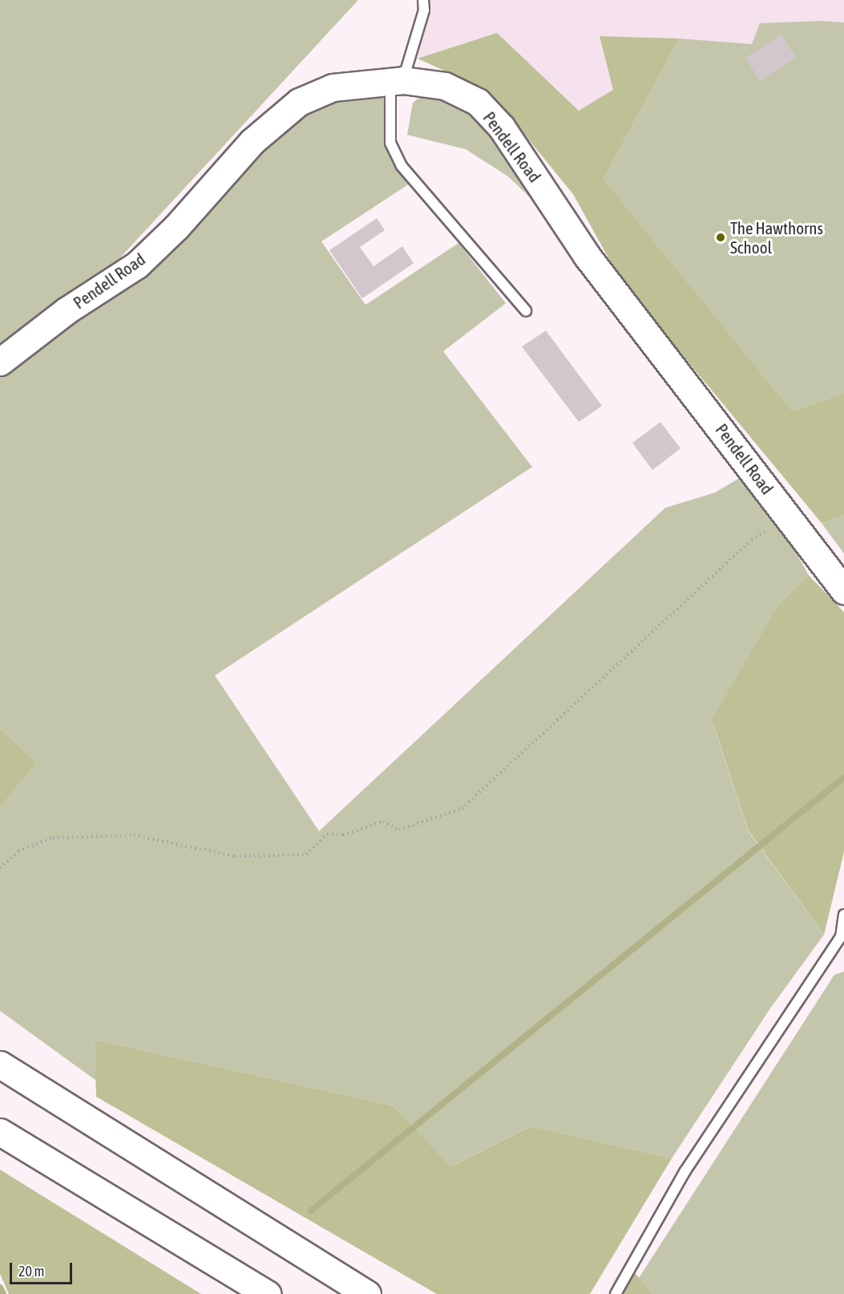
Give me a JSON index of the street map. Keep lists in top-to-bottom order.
{
  "streets": {
    "main road": ["Pendell Road"]
  },
  "places": ["The Hawthorns School"],
  "scale_bar": "20 m"
}
